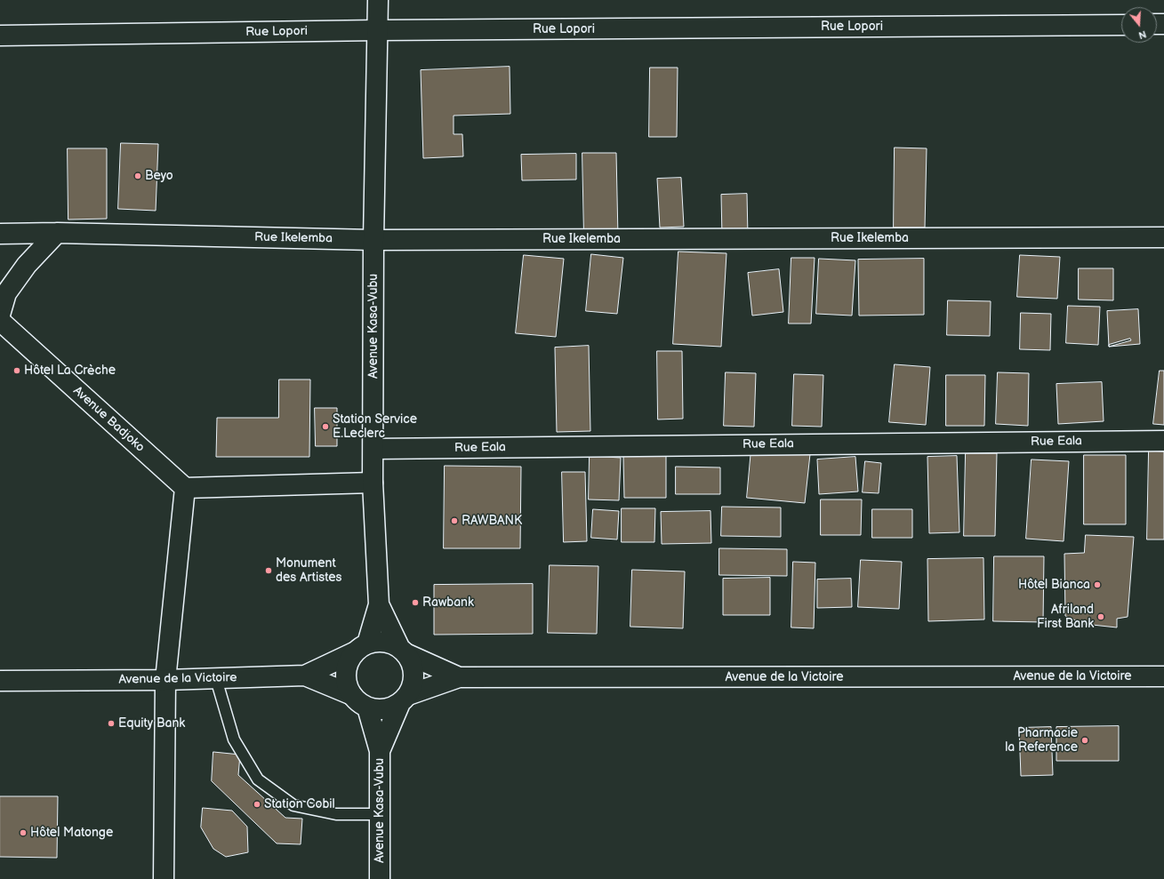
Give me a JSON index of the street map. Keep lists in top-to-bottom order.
{
  "streets": {
    "street": [
      "Rue Lopori",
      "Rue Ikelemba",
      "Avenue Kasa-Vubu",
      "Avenue Badjoko",
      "Rue Eala",
      "Avenue de la Victoire"
    ]
  },
  "crossings": [
    ["Rue Lopori", "Avenue Kasa-Vubu"],
    ["Rue Ikelemba", "Avenue Kasa-Vubu"],
    ["Avenue Kasa-Vubu", "Rue Eala"],
    ["Avenue Kasa-Vubu", "Avenue de la Victoire"]
  ],
  "places": [
    "Beyo",
    "Hôtel La Crèche",
    "Station Service E.Leclerc",
    "RAWBANK",
    "Monument des Artistes",
    "Hôtel Bianca",
    "Rawbank",
    "Afriland First Bank",
    "Equity Bank",
    "Pharmacie la Reference",
    "Station Cobil",
    "Hôtel Matonge"
  ],
  "north": "bottom"
}
